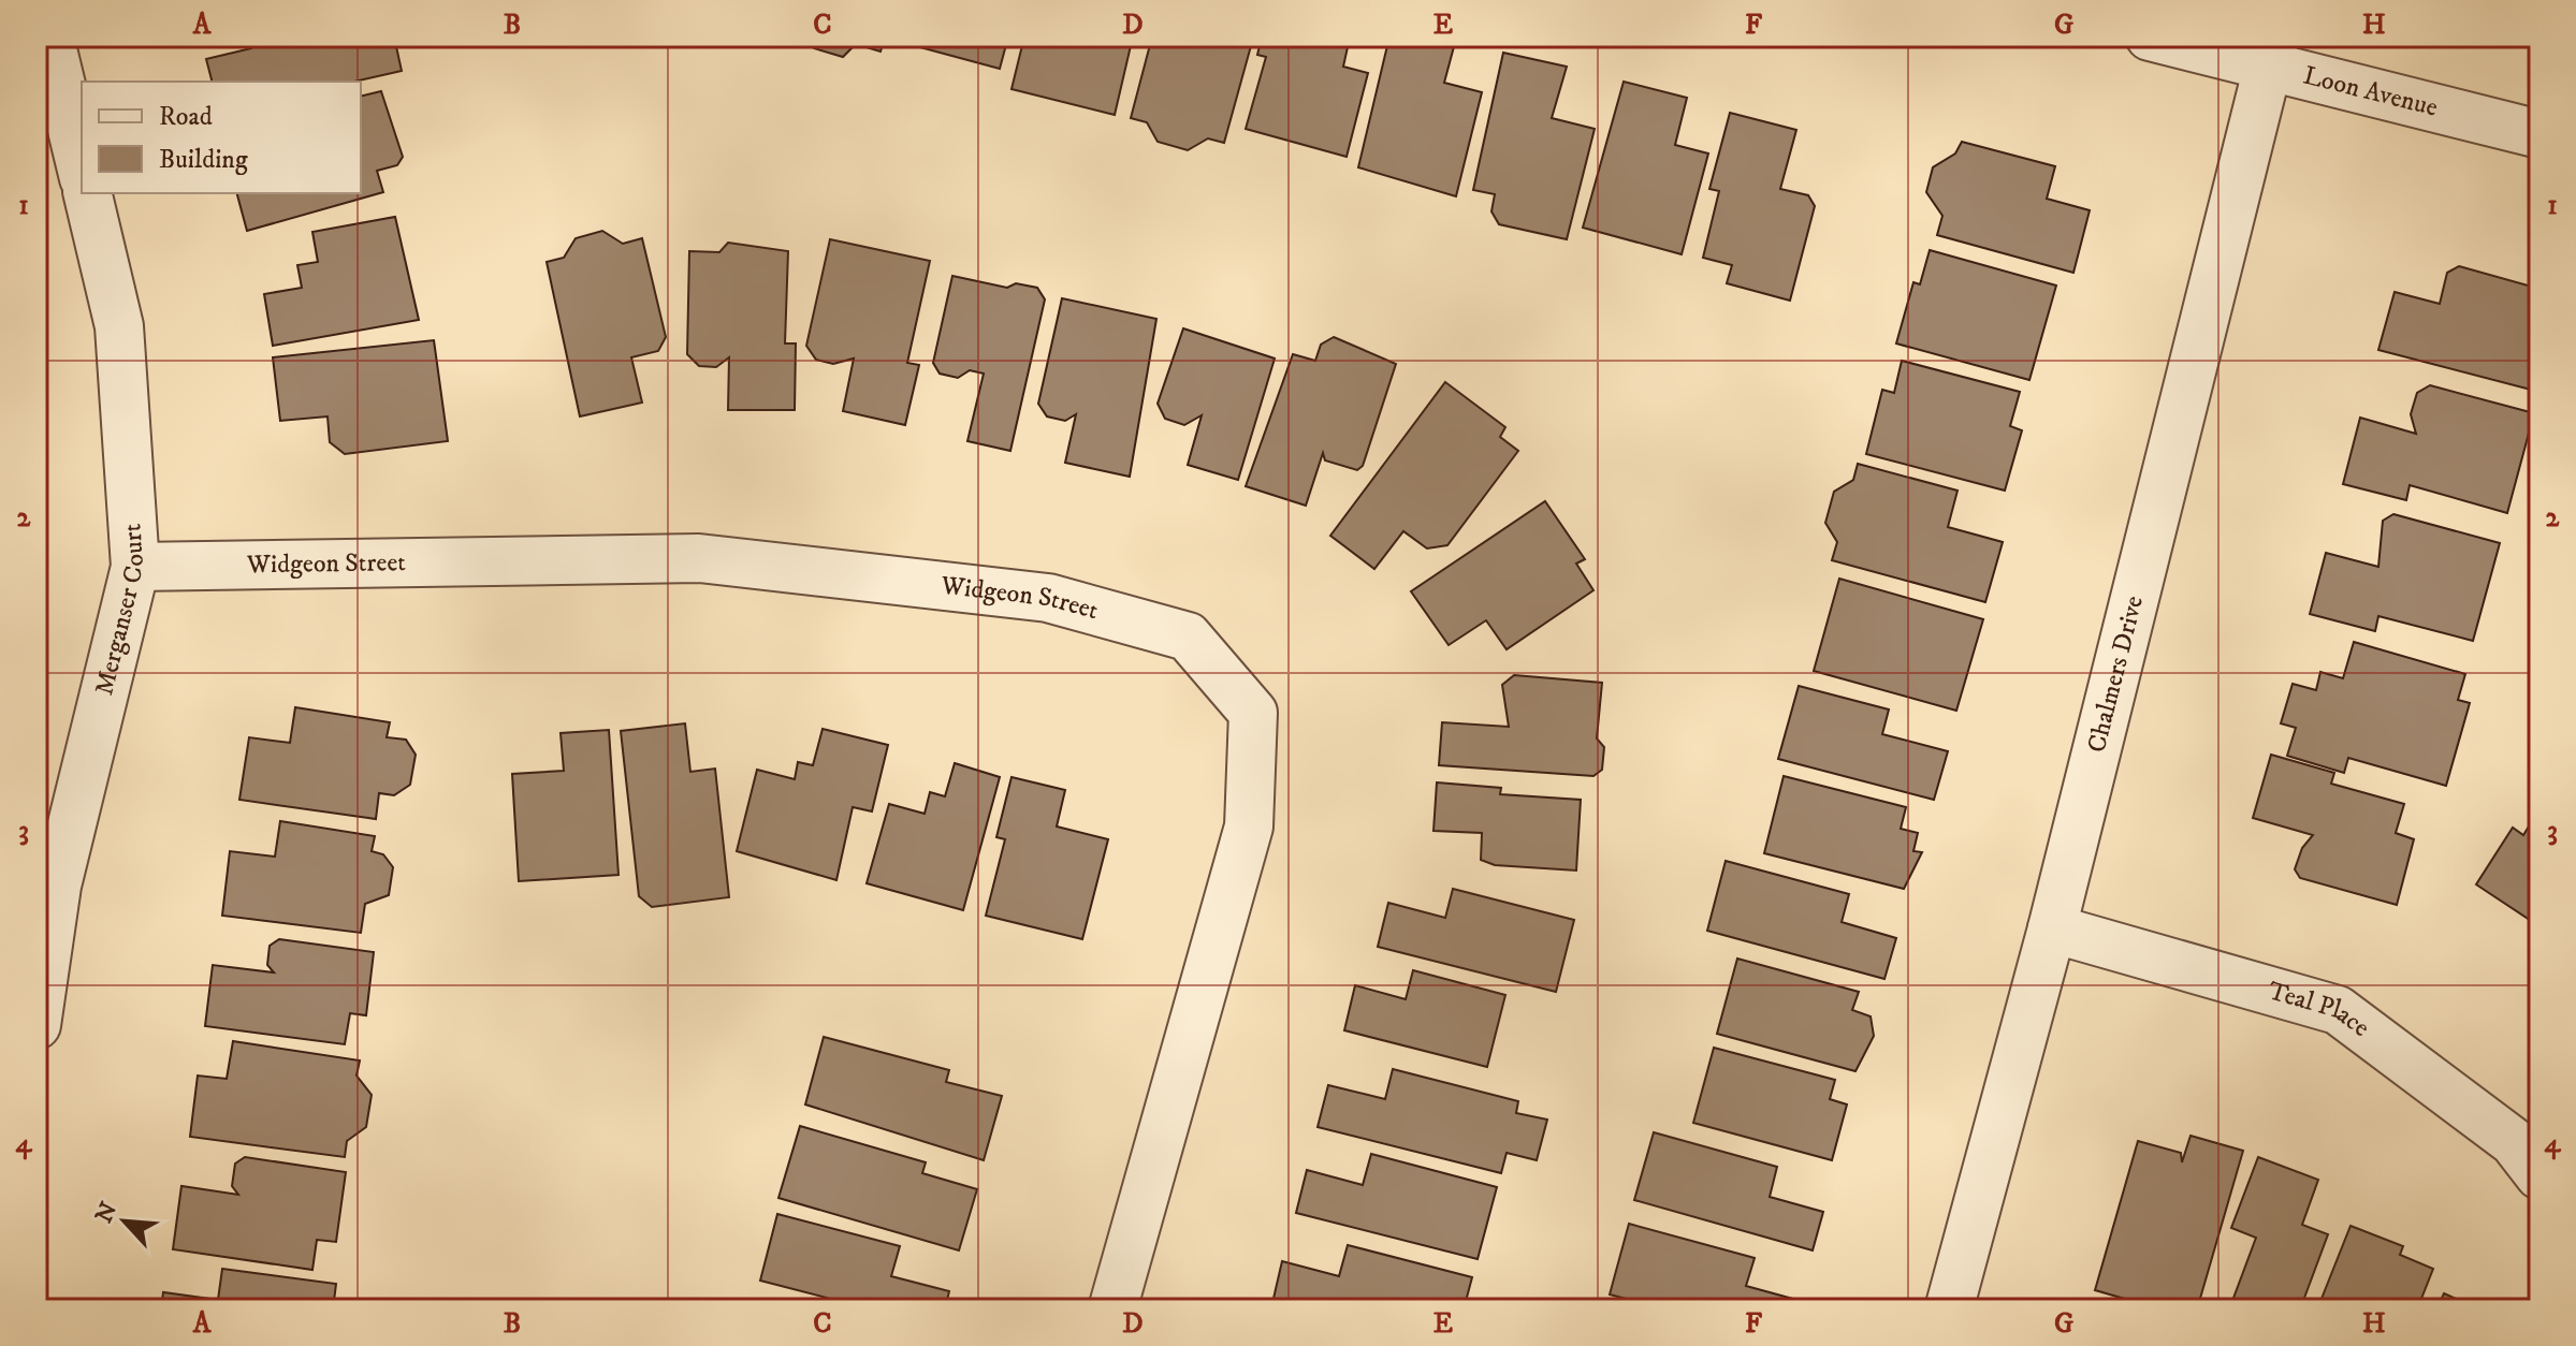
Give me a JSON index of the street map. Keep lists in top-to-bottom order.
{
  "streets": {
    "street": [
      "Loon Avenue",
      "Widgeon Street",
      "Merganser Court",
      "Chalmers Drive",
      "Teal Place"
    ]
  },
  "crossings": [
    ["Loon Avenue", "Chalmers Drive"],
    ["Widgeon Street", "Merganser Court"],
    ["Chalmers Drive", "Teal Place"]
  ],
  "legend": ["Road", "Building"],
  "north": "top left",
  "grid": {
    "columns": [
      "A",
      "B",
      "C",
      "D",
      "E",
      "F",
      "G",
      "H"
    ],
    "rows": [
      "1",
      "2",
      "3",
      "4"
    ]
  }
}
